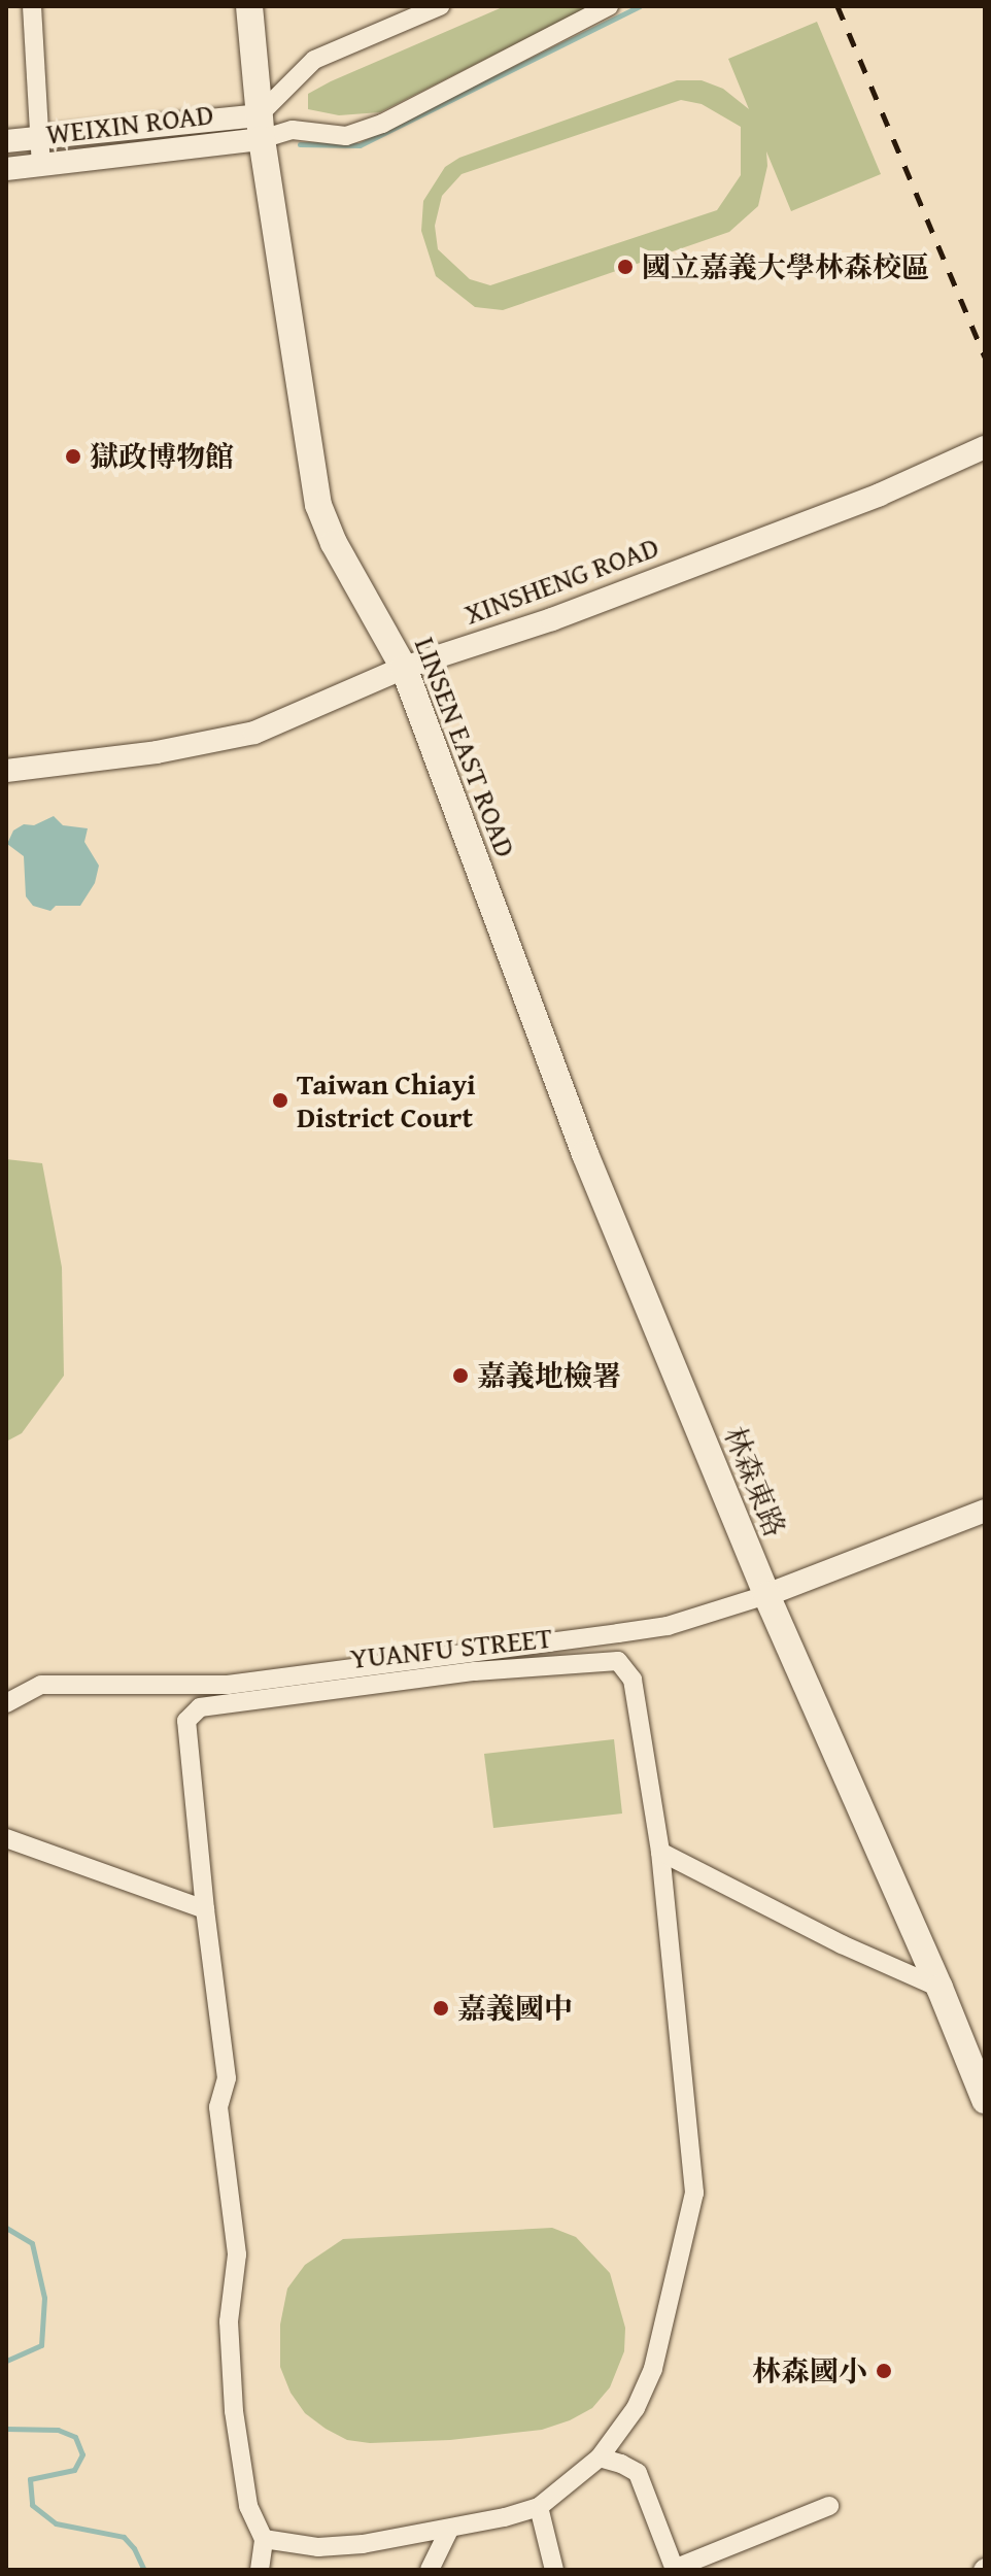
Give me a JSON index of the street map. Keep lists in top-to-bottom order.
{
  "streets": {
    "main road": ["LINSEN EAST ROAD"],
    "street": ["WEIXIN ROAD", "XINSHENG ROAD", "YUANFU STREET"]
  },
  "crossings": [
    ["WEIXIN ROAD", "LINSEN EAST ROAD"],
    ["XINSHENG ROAD", "LINSEN EAST ROAD"],
    ["LINSEN EAST ROAD", "YUANFU STREET"]
  ],
  "places": [
    "國立嘉義大學林森校區",
    "獄政博物館",
    "Taiwan Chiayi District Court",
    "嘉義地檢署",
    "嘉義國中",
    "林森國小"
  ]
}
